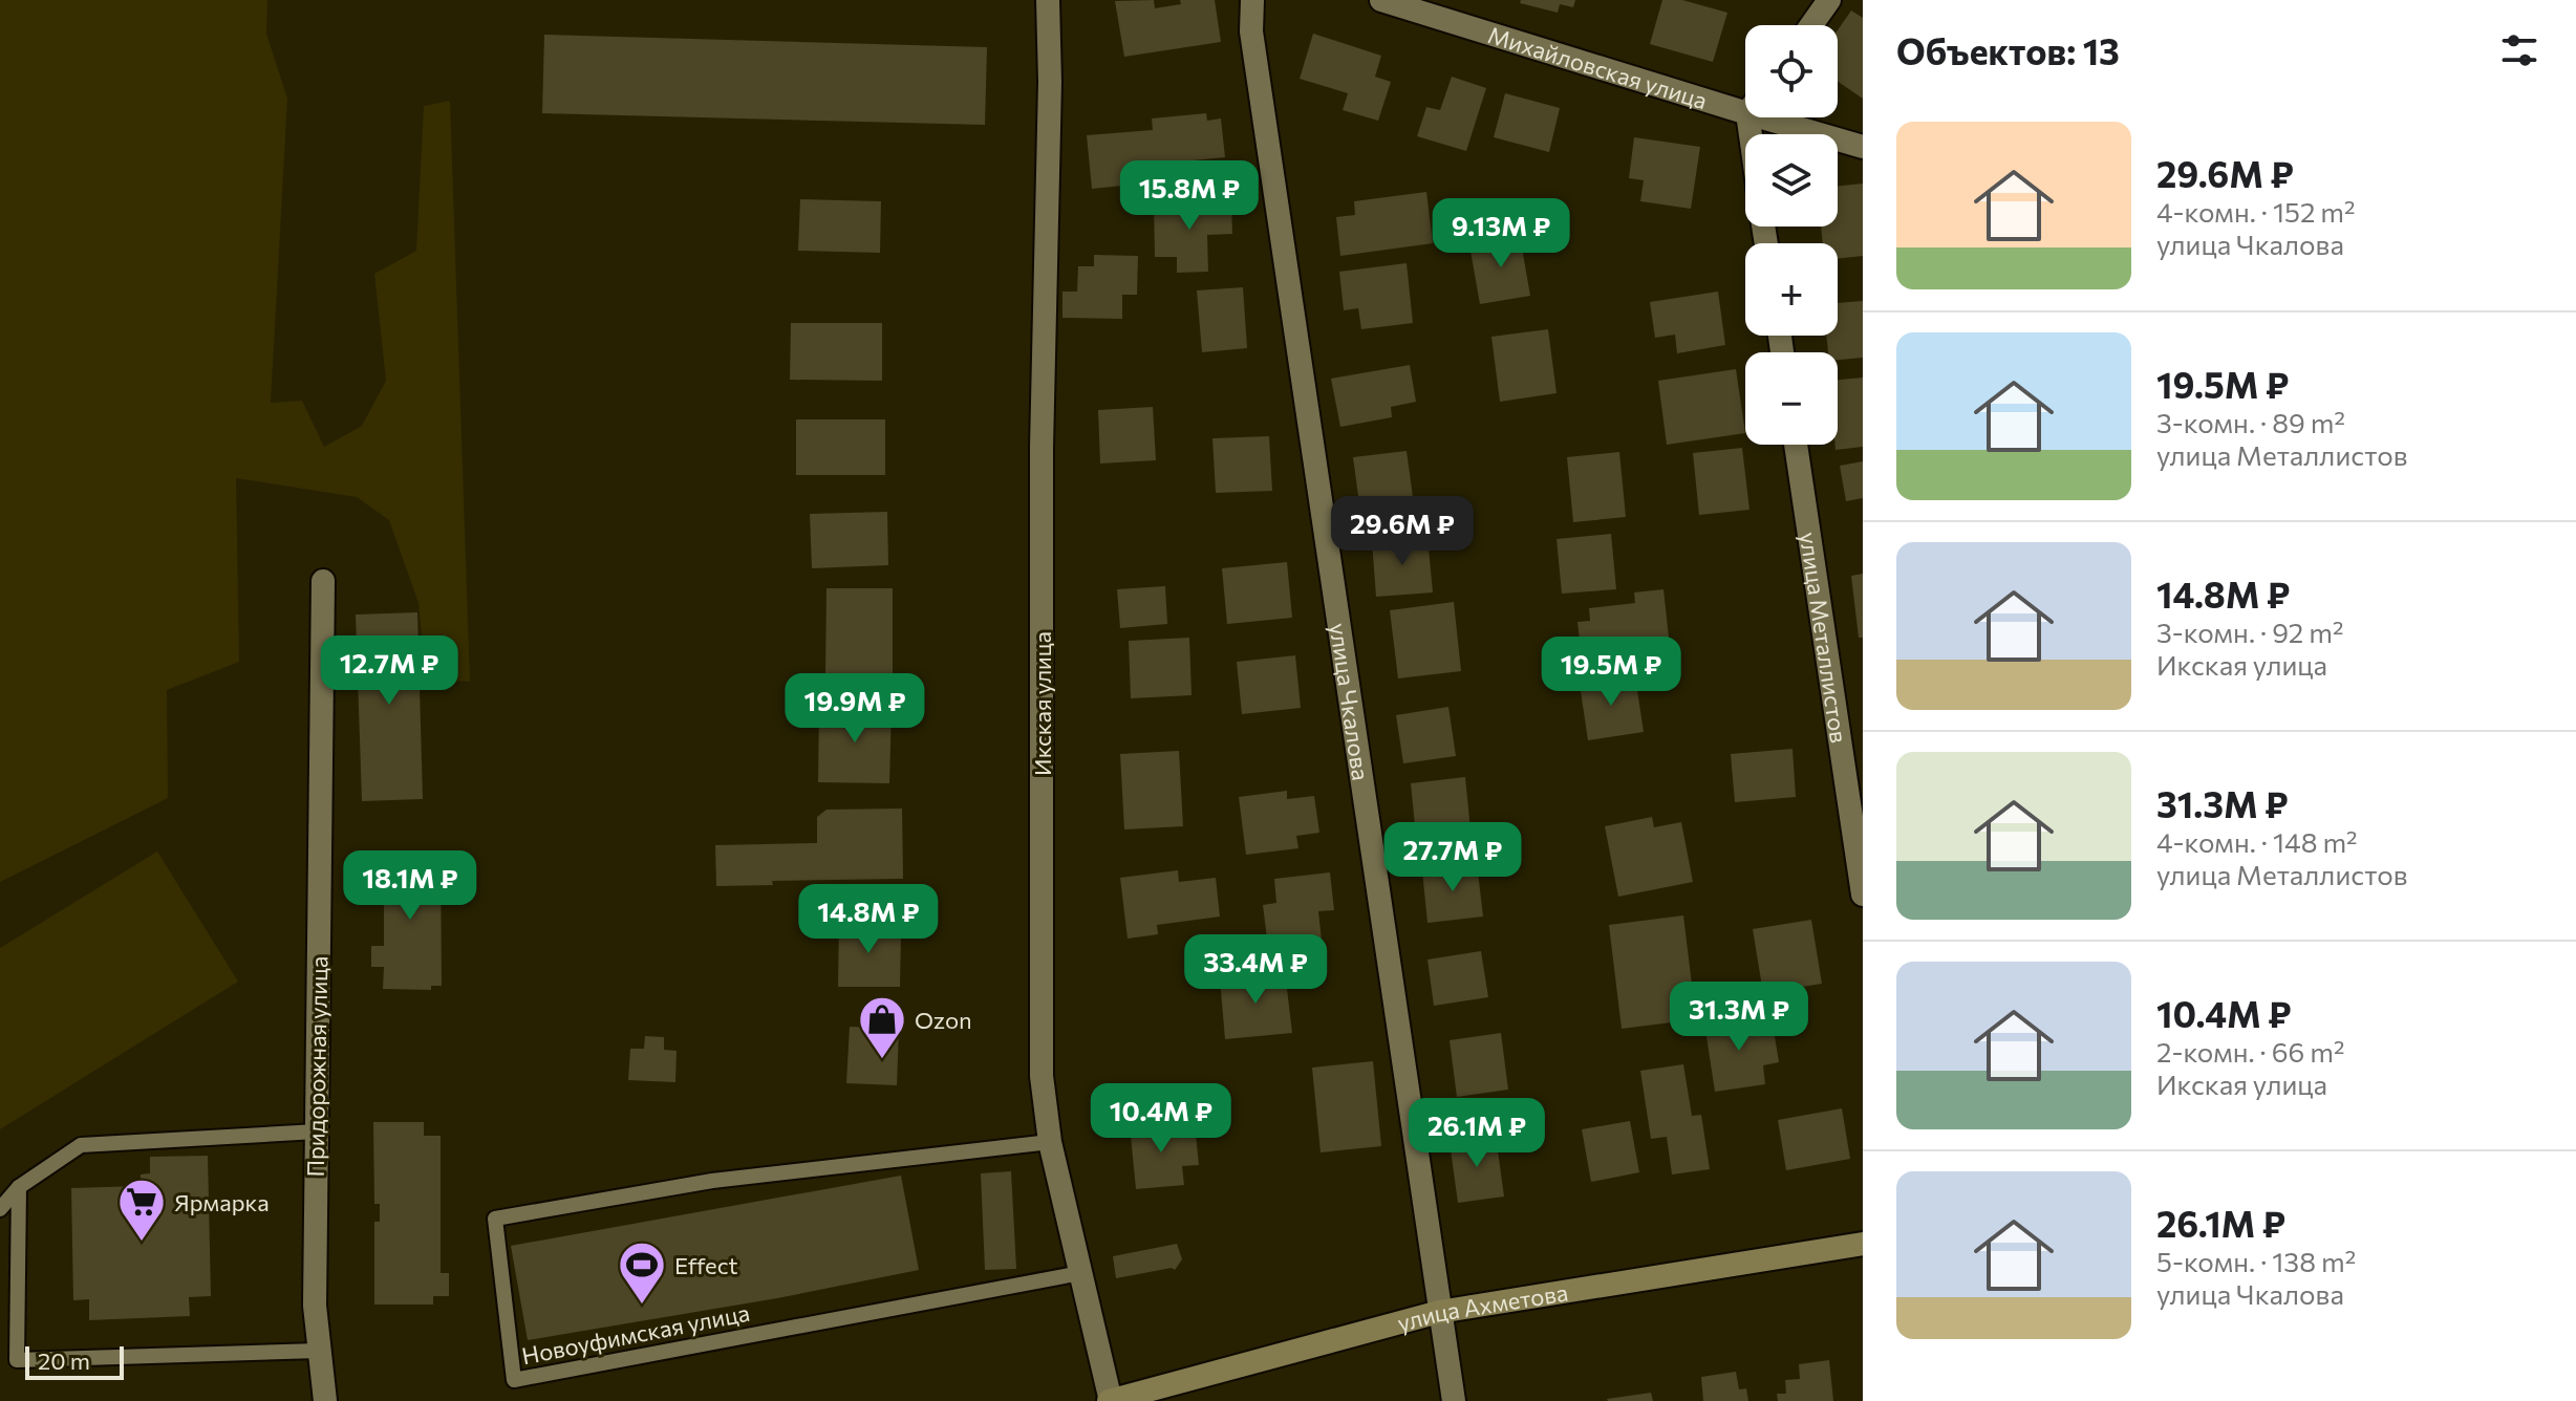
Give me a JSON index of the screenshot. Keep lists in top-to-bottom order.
{
  "streets": {
    "main road": ["улица Ахметова"],
    "street": [
      "Михайловская улица",
      "улица Металлистов",
      "улица Чкалова",
      "Икская улица",
      "Придорожная улица"
    ],
    "lane": ["Новоуфимская улица"]
  },
  "crossings": [
    ["улица Чкалова", "улица Ахметова"],
    ["Икская улица", "улица Ахметова"],
    ["Икская улица", "Новоуфимская улица"]
  ],
  "places": {
    "shop": ["Ozon"],
    "supermarket": ["Ярмарка"],
    "sports": ["Effect"]
  },
  "scale_bar": "20 m",
  "page": {
    "heading": "Объектов: 13",
    "map_buttons": ["+", "−"],
    "list": [
      {
        "name": "29.6M ₽",
        "note": "4-комн. · 152 m² · улица Чкалова"
      },
      {
        "name": "19.5M ₽",
        "note": "3-комн. · 89 m² · улица Металлистов"
      },
      {
        "name": "14.8M ₽",
        "note": "3-комн. · 92 m² · Икская улица"
      },
      {
        "name": "31.3M ₽",
        "note": "4-комн. · 148 m² · улица Металлистов"
      },
      {
        "name": "10.4M ₽",
        "note": "2-комн. · 66 m² · Икская улица"
      },
      {
        "name": "26.1M ₽",
        "note": "5-комн. · 138 m² · улица Чкалова"
      }
    ],
    "price": [
      "15.8M ₽",
      "9.13M ₽",
      "29.6M ₽",
      "12.7M ₽",
      "19.5M ₽",
      "19.9M ₽",
      "27.7M ₽",
      "18.1M ₽",
      "14.8M ₽",
      "33.4M ₽",
      "31.3M ₽",
      "10.4M ₽",
      "26.1M ₽"
    ],
    "scale": "20 m"
  }
}
